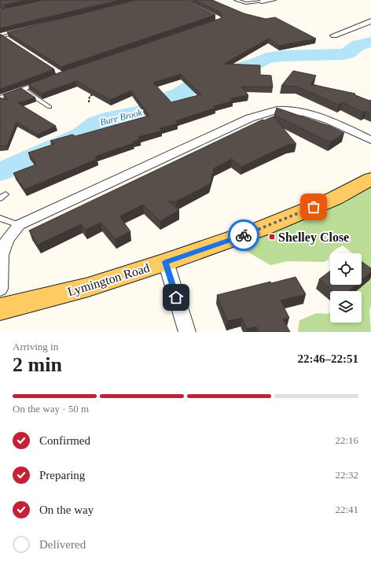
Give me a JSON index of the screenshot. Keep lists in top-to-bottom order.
{
  "streets": {
    "main road": ["Lymington Road"]
  },
  "water": ["Bure Brook"],
  "places": {
    "transit": ["Shelley Close"]
  },
  "page": {
    "heading": ["2 min", "Arriving in", "22:46–22:51"],
    "bar": "On the way · 50 m",
    "list": [
      ["Confirmed", "22:16"],
      ["Preparing", "22:32"],
      ["On the way", "22:41"],
      "Delivered"
    ]
  }
}
